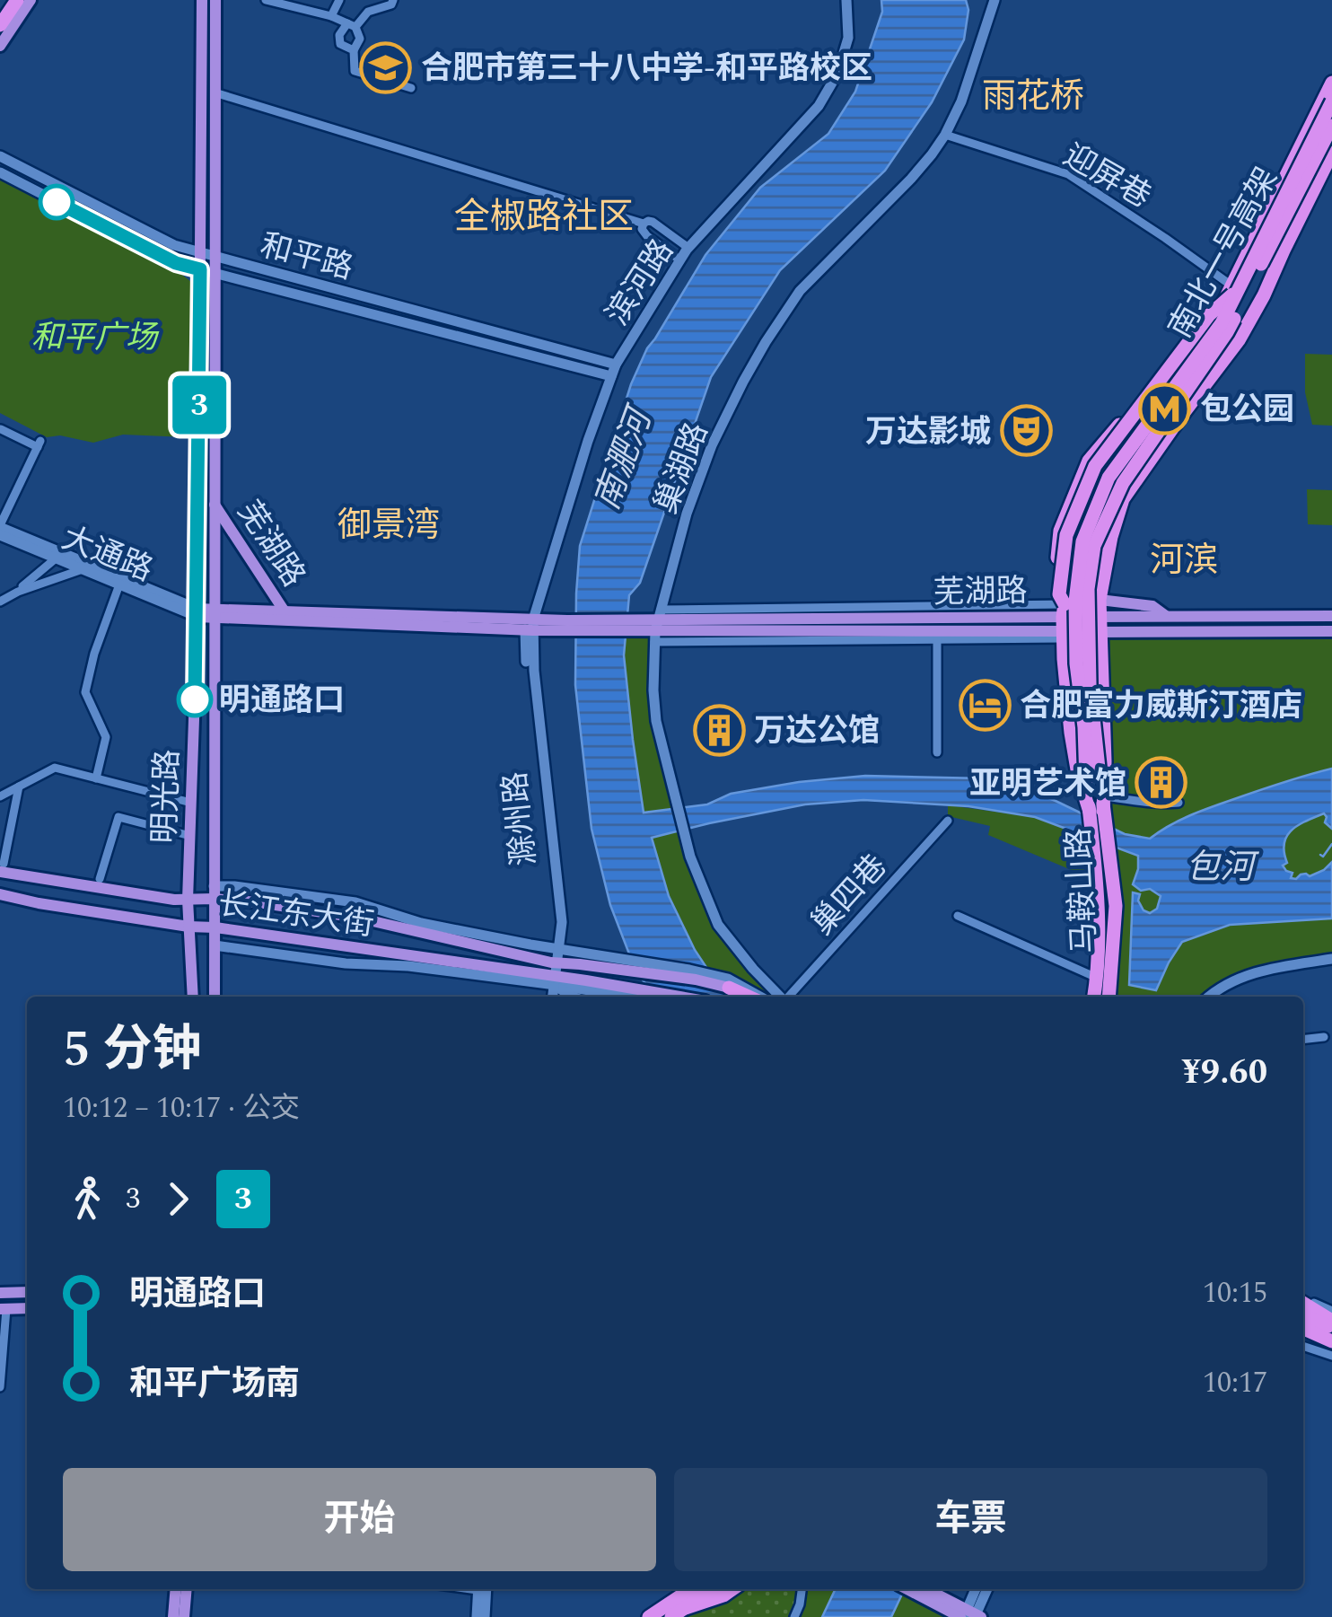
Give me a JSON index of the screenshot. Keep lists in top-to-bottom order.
{
  "streets": {
    "highway": ["南北一号高架", "马鞍山路"],
    "main road": ["芜湖路", "明光路", "长江东大街"],
    "street": [
      "迎屏巷",
      "和平路",
      "滨河路",
      "巢湖路",
      "大通路",
      "滁州路",
      "巢四巷"
    ]
  },
  "crossings": [
    ["迎屏巷", "南北一号高架"],
    ["迎屏巷", "巢湖路"],
    ["南北一号高架", "马鞍山路"],
    ["和平路", "滨河路"],
    ["和平路", "明光路"],
    ["滨河路", "芜湖路"],
    ["滨河路", "滁州路"],
    ["巢湖路", "芜湖路"],
    ["芜湖路", "大通路"],
    ["芜湖路", "明光路"],
    ["芜湖路", "滁州路"],
    ["大通路", "明光路"],
    ["明光路", "长江东大街"],
    ["滁州路", "长江东大街"]
  ],
  "districts": [
    "雨花桥",
    "全椒路社区",
    "御景湾",
    "河滨"
  ],
  "water": ["南淝河", "包河"],
  "parks": ["和平广场"],
  "places": {
    "school or university": ["合肥市第三十八中学-和平路校区"],
    "metro station": ["包公园"],
    "theatre": ["万达影城"],
    "other": ["明通路口"],
    "hotel": ["合肥富力威斯汀酒店"],
    "building": ["万达公馆", "亚明艺术馆"]
  },
  "lines": ["bus line 3"],
  "page": {
    "on_map": "3",
    "heading": ["5 分钟", "10:12 – 10:17 · 公交", "¥9.60"],
    "legs": ["3", "3"],
    "list": [
      {
        "name": "明通路口",
        "value": "10:15"
      },
      {
        "name": "和平广场南",
        "value": "10:17"
      }
    ],
    "buttons": ["开始", "车票"]
  }
}
